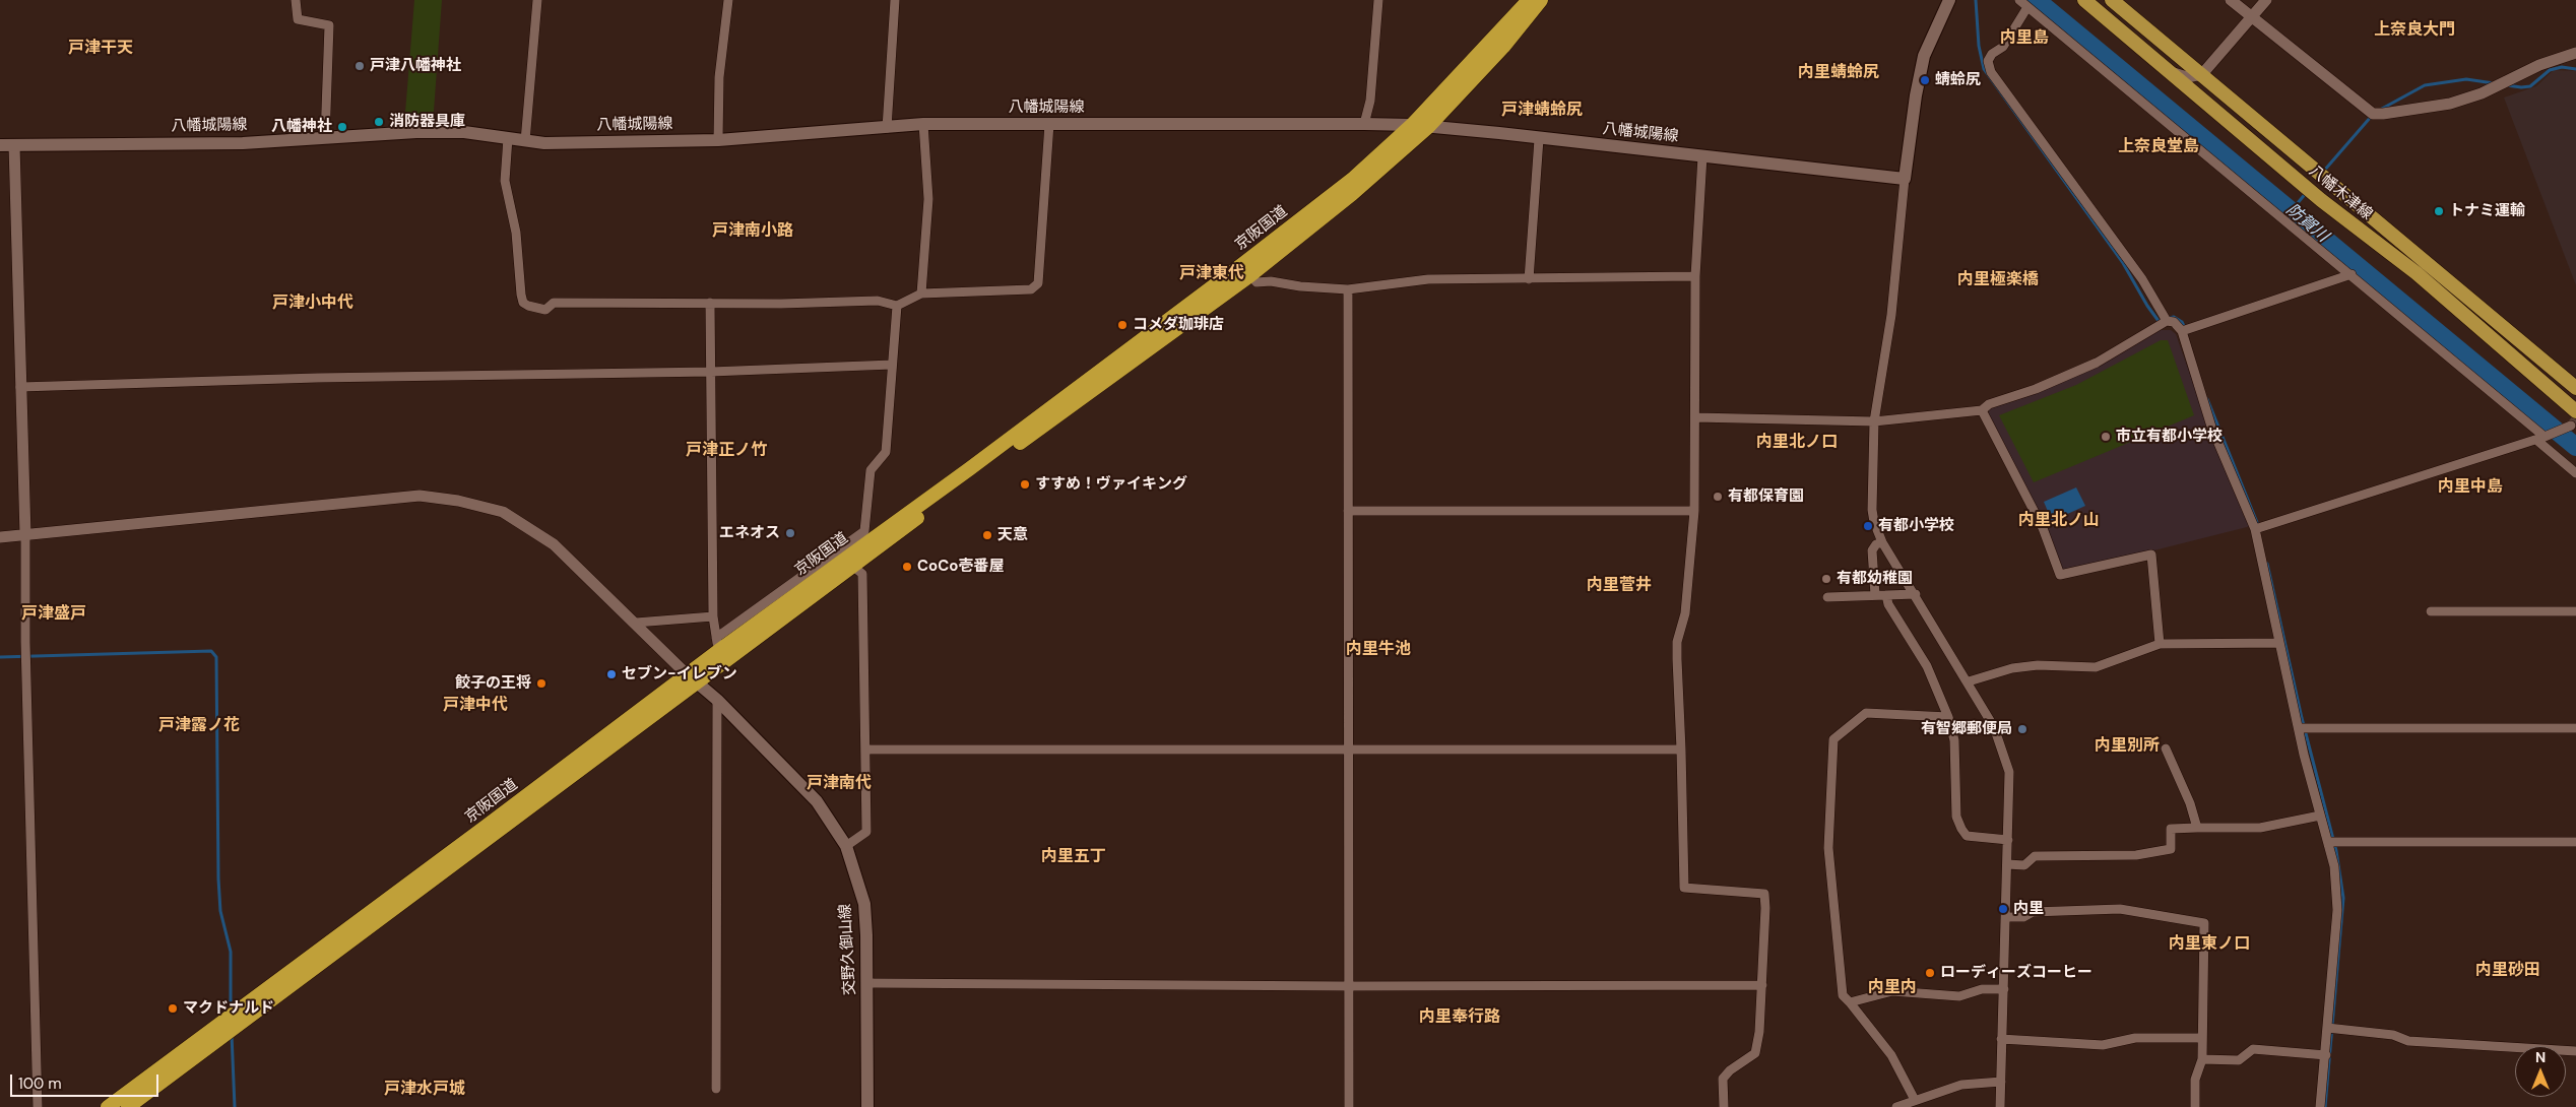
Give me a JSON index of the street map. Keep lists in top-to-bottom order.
{
  "streets": {
    "highway": ["京阪国道"],
    "main road": ["八幡城陽線", "八幡木津線", "交野久御山線"]
  },
  "crossings": [
    ["八幡城陽線", "京阪国道"],
    ["京阪国道", "交野久御山線"]
  ],
  "districts": [
    "上奈良大門",
    "内里島",
    "戸津干天",
    "内里蜻蛉尻",
    "戸津蜻蛉尻",
    "上奈良堂島",
    "戸津南小路",
    "戸津東代",
    "内里極楽橋",
    "戸津小中代",
    "内里北ノ口",
    "戸津正ノ竹",
    "内里中島",
    "内里北ノ山",
    "内里菅井",
    "戸津盛戸",
    "内里牛池",
    "戸津中代",
    "戸津露ノ花",
    "内里別所",
    "戸津南代",
    "内里五丁",
    "内里東ノ口",
    "内里砂田",
    "内里内",
    "内里奉行路",
    "戸津水戸城"
  ],
  "water": ["防賀川"],
  "places": [
    "戸津八幡神社",
    "蜻蛉尻",
    "消防器具庫",
    "八幡神社",
    "トナミ運輸",
    "コメダ珈琲店",
    "市立有都小学校",
    "すすめ！ヴァイキング",
    "有都保育園",
    "有都小学校",
    "エネオス",
    "天意",
    "CoCo壱番屋",
    "有都幼稚園",
    "セブン-イレブン",
    "餃子の王将",
    "有智郷郵便局",
    "内里",
    "ローディーズコーヒー",
    "マクドナルド"
  ],
  "scale_bar": "100 m",
  "north": "top"
}
